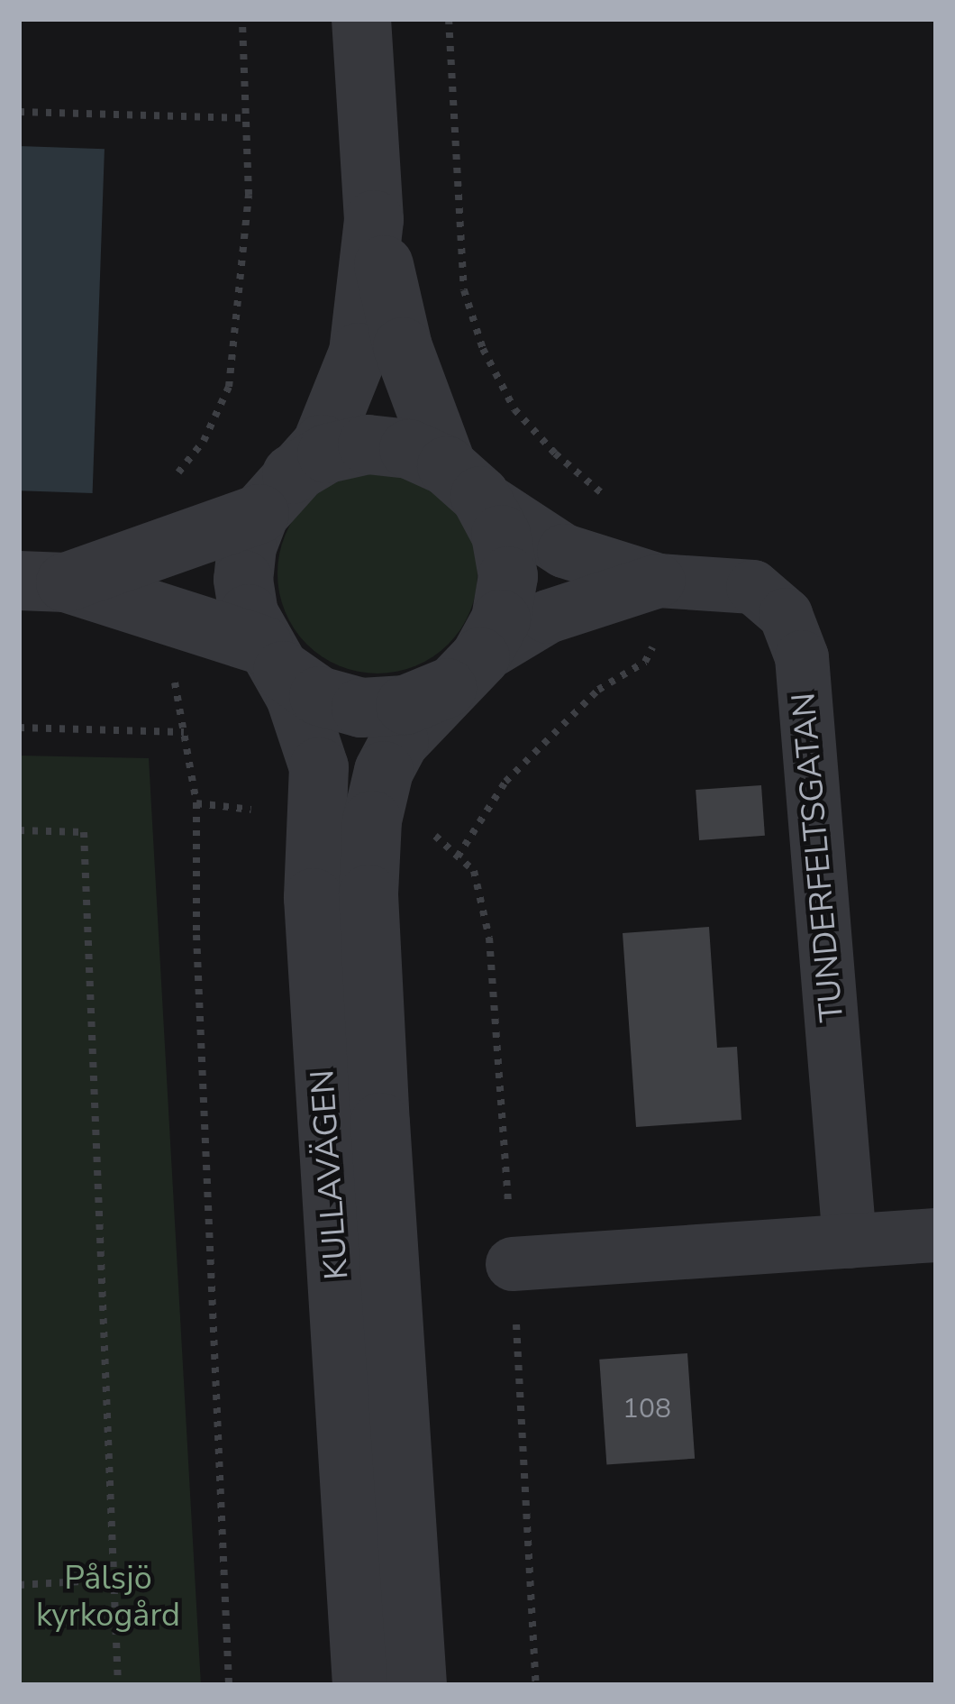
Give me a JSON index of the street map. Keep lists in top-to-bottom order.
{
  "streets": {
    "street": ["TUNDERFELTSGATAN", "KULLAVÄGEN"]
  },
  "parks": ["Pålsjö kyrkogård"],
  "house_numbers": ["108"]
}
